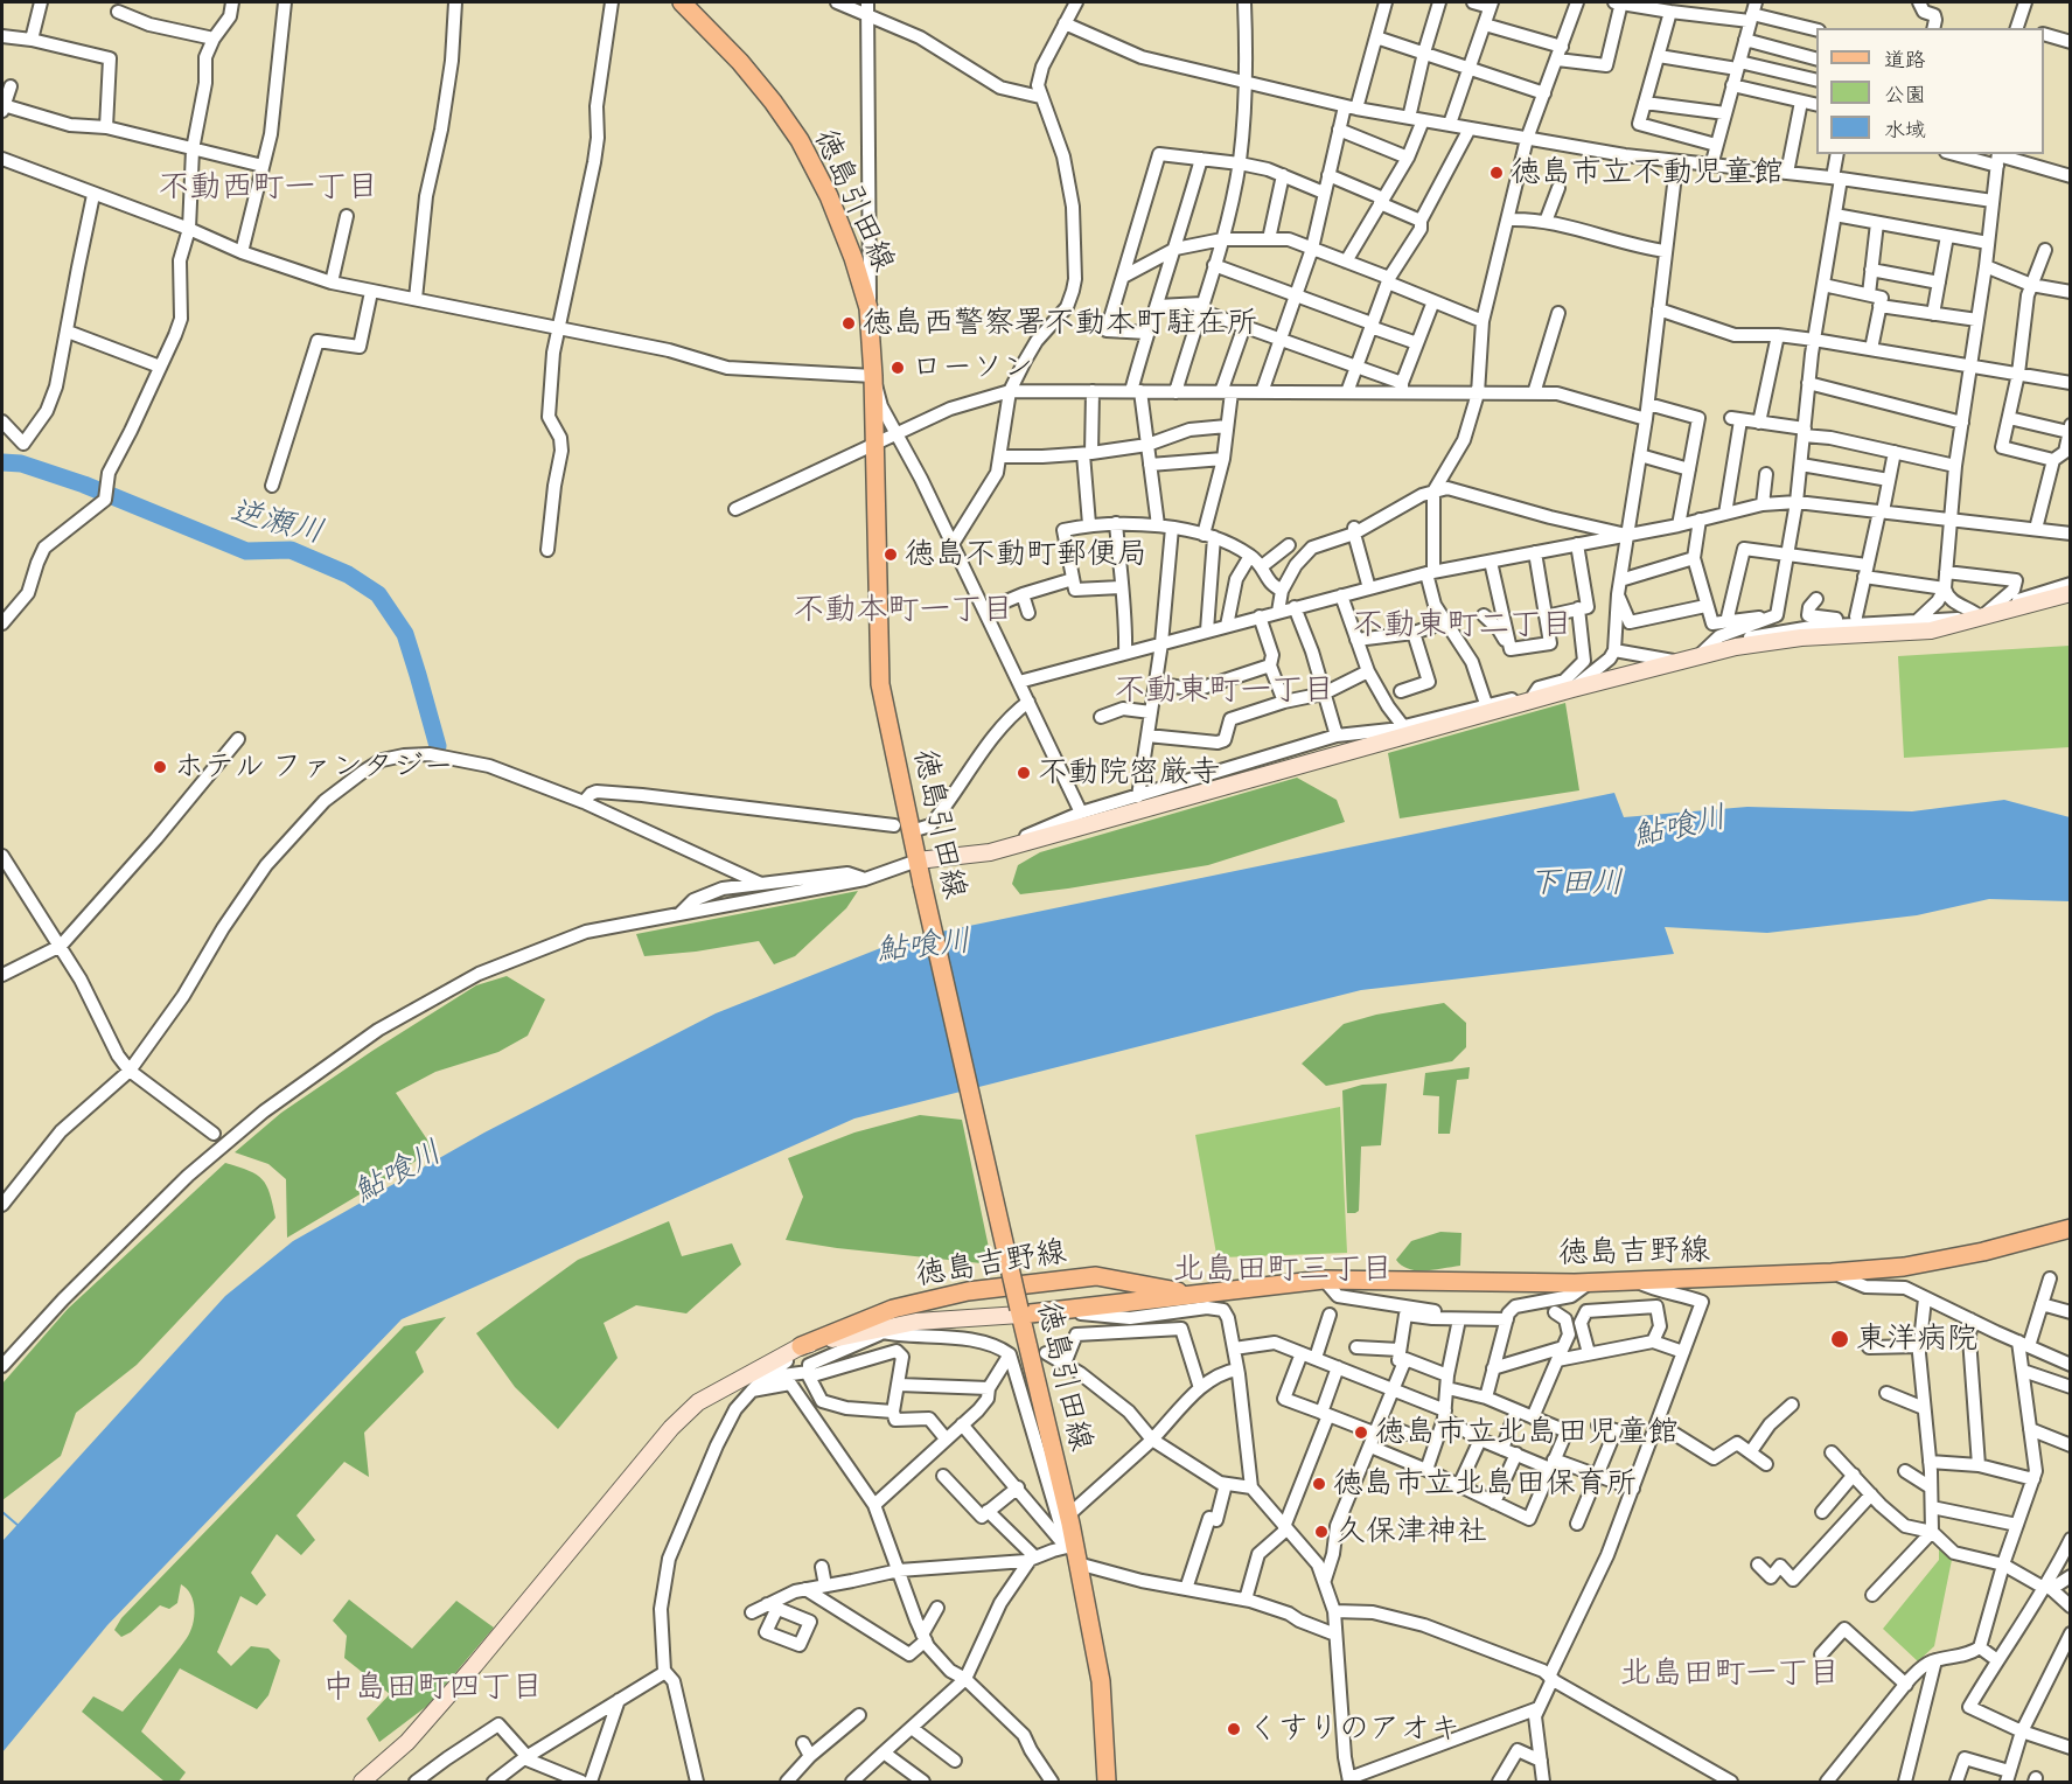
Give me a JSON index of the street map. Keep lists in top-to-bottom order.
{
  "streets": {
    "main road": ["徳島引田線", "徳島吉野線"]
  },
  "crossings": [
    ["徳島引田線", "徳島吉野線"]
  ],
  "districts": [
    "不動西町一丁目",
    "不動本町一丁目",
    "不動東町二丁目",
    "不動東町一丁目",
    "北島田町三丁目",
    "北島田町一丁目",
    "中島田町四丁目"
  ],
  "water": ["逆瀬川", "鮎喰川", "下田川"],
  "places": [
    "徳島市立不動児童館",
    "徳島西警察署不動本町駐在所",
    "ローソン",
    "徳島不動町郵便局",
    "ホテル ファンタジー",
    "不動院密厳寺",
    "東洋病院",
    "徳島市立北島田児童館",
    "徳島市立北島田保育所",
    "久保津神社",
    "くすりのアオキ"
  ],
  "legend": ["道路", "公園", "水域"]
}
